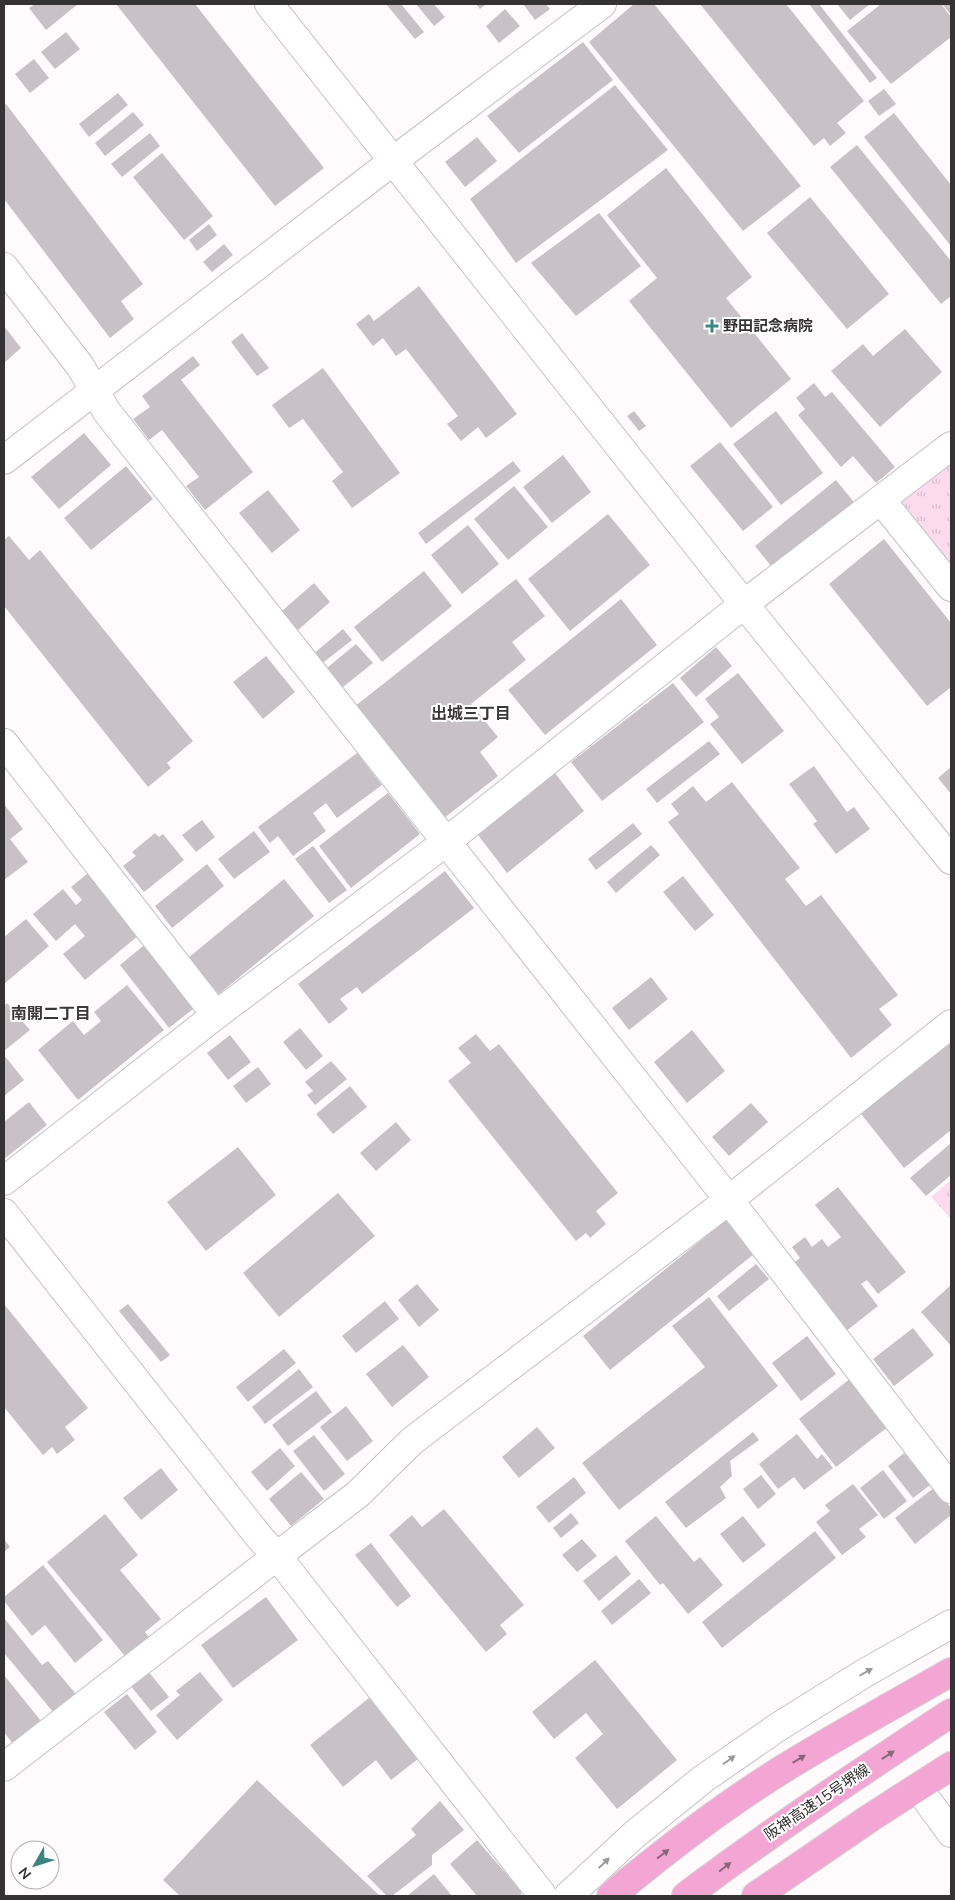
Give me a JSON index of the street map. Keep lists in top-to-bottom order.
{
  "streets": {
    "highway": ["阪神高速15号堺線"]
  },
  "districts": ["出城三丁目", "南開二丁目"],
  "places": {
    "health": ["野田記念病院"]
  },
  "north": "bottom left"
}
